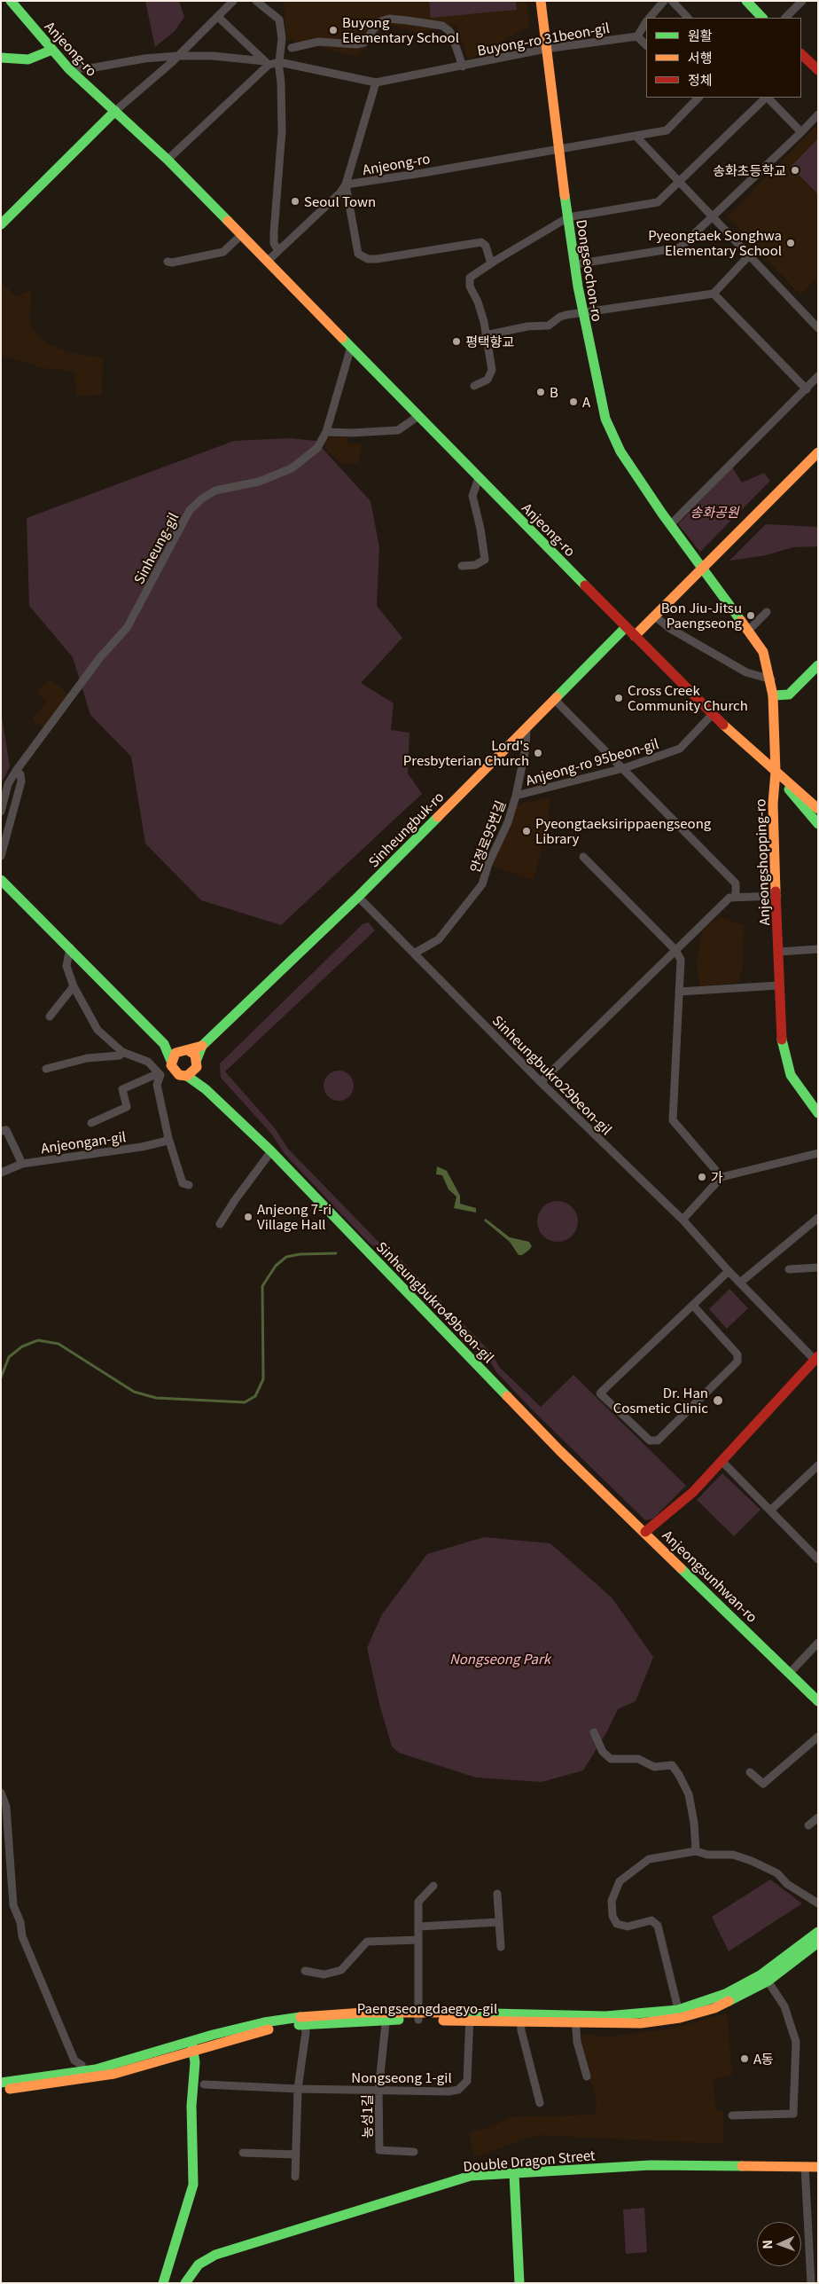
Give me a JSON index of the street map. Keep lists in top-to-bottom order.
{
  "streets": {
    "street": [
      "Buyong-ro 31beon-gil",
      "Anjeong-ro",
      "Dongseochon-ro",
      "Sinheung-gil",
      "Anjeong-ro 95beon-gil",
      "Sinheungbuk-ro",
      "안정로95번길",
      "Anjeongshopping-ro",
      "Sinheungbukro29beon-gil",
      "Anjeongan-gil",
      "Sinheungbukro49beon-gil",
      "Anjeongsunhwan-ro",
      "Paengseongdaegyo-gil",
      "Nongseong 1-gil",
      "농성1길",
      "Double Dragon Street"
    ]
  },
  "crossings": [
    ["Buyong-ro 31beon-gil", "Anjeong-ro"],
    ["Buyong-ro 31beon-gil", "Dongseochon-ro"],
    ["Anjeong-ro", "Dongseochon-ro"],
    ["Anjeong-ro", "Sinheung-gil"],
    ["Anjeong-ro", "Anjeong-ro 95beon-gil"],
    ["Anjeong-ro", "Sinheungbuk-ro"],
    ["Anjeong-ro", "Anjeongshopping-ro"],
    ["Dongseochon-ro", "Anjeongshopping-ro"],
    ["Anjeong-ro 95beon-gil", "안정로95번길"],
    ["Sinheungbuk-ro", "안정로95번길"],
    ["Sinheungbuk-ro", "Sinheungbukro29beon-gil"],
    ["안정로95번길", "Sinheungbukro29beon-gil"],
    ["Sinheungbukro29beon-gil", "Anjeongsunhwan-ro"],
    ["Sinheungbukro49beon-gil", "Anjeongsunhwan-ro"],
    ["Paengseongdaegyo-gil", "Nongseong 1-gil"],
    ["Paengseongdaegyo-gil", "농성1길"],
    ["Nongseong 1-gil", "농성1길"]
  ],
  "parks": ["송화공원", "Nongseong Park"],
  "places": [
    "Buyong Elementary School",
    "송화초등학교",
    "Seoul Town",
    "Pyeongtaek Songhwa Elementary School",
    "평택향교",
    "B",
    "A",
    "Bon Jiu-Jitsu Paengseong",
    "Cross Creek Community Church",
    "Lord's Presbyterian Church",
    "Pyeongtaeksirippaengseong Library",
    "가",
    "Anjeong 7-ri Village Hall",
    "Dr. Han Cosmetic Clinic",
    "A동"
  ],
  "legend": ["원활", "서행", "정체"],
  "north": "left"
}
